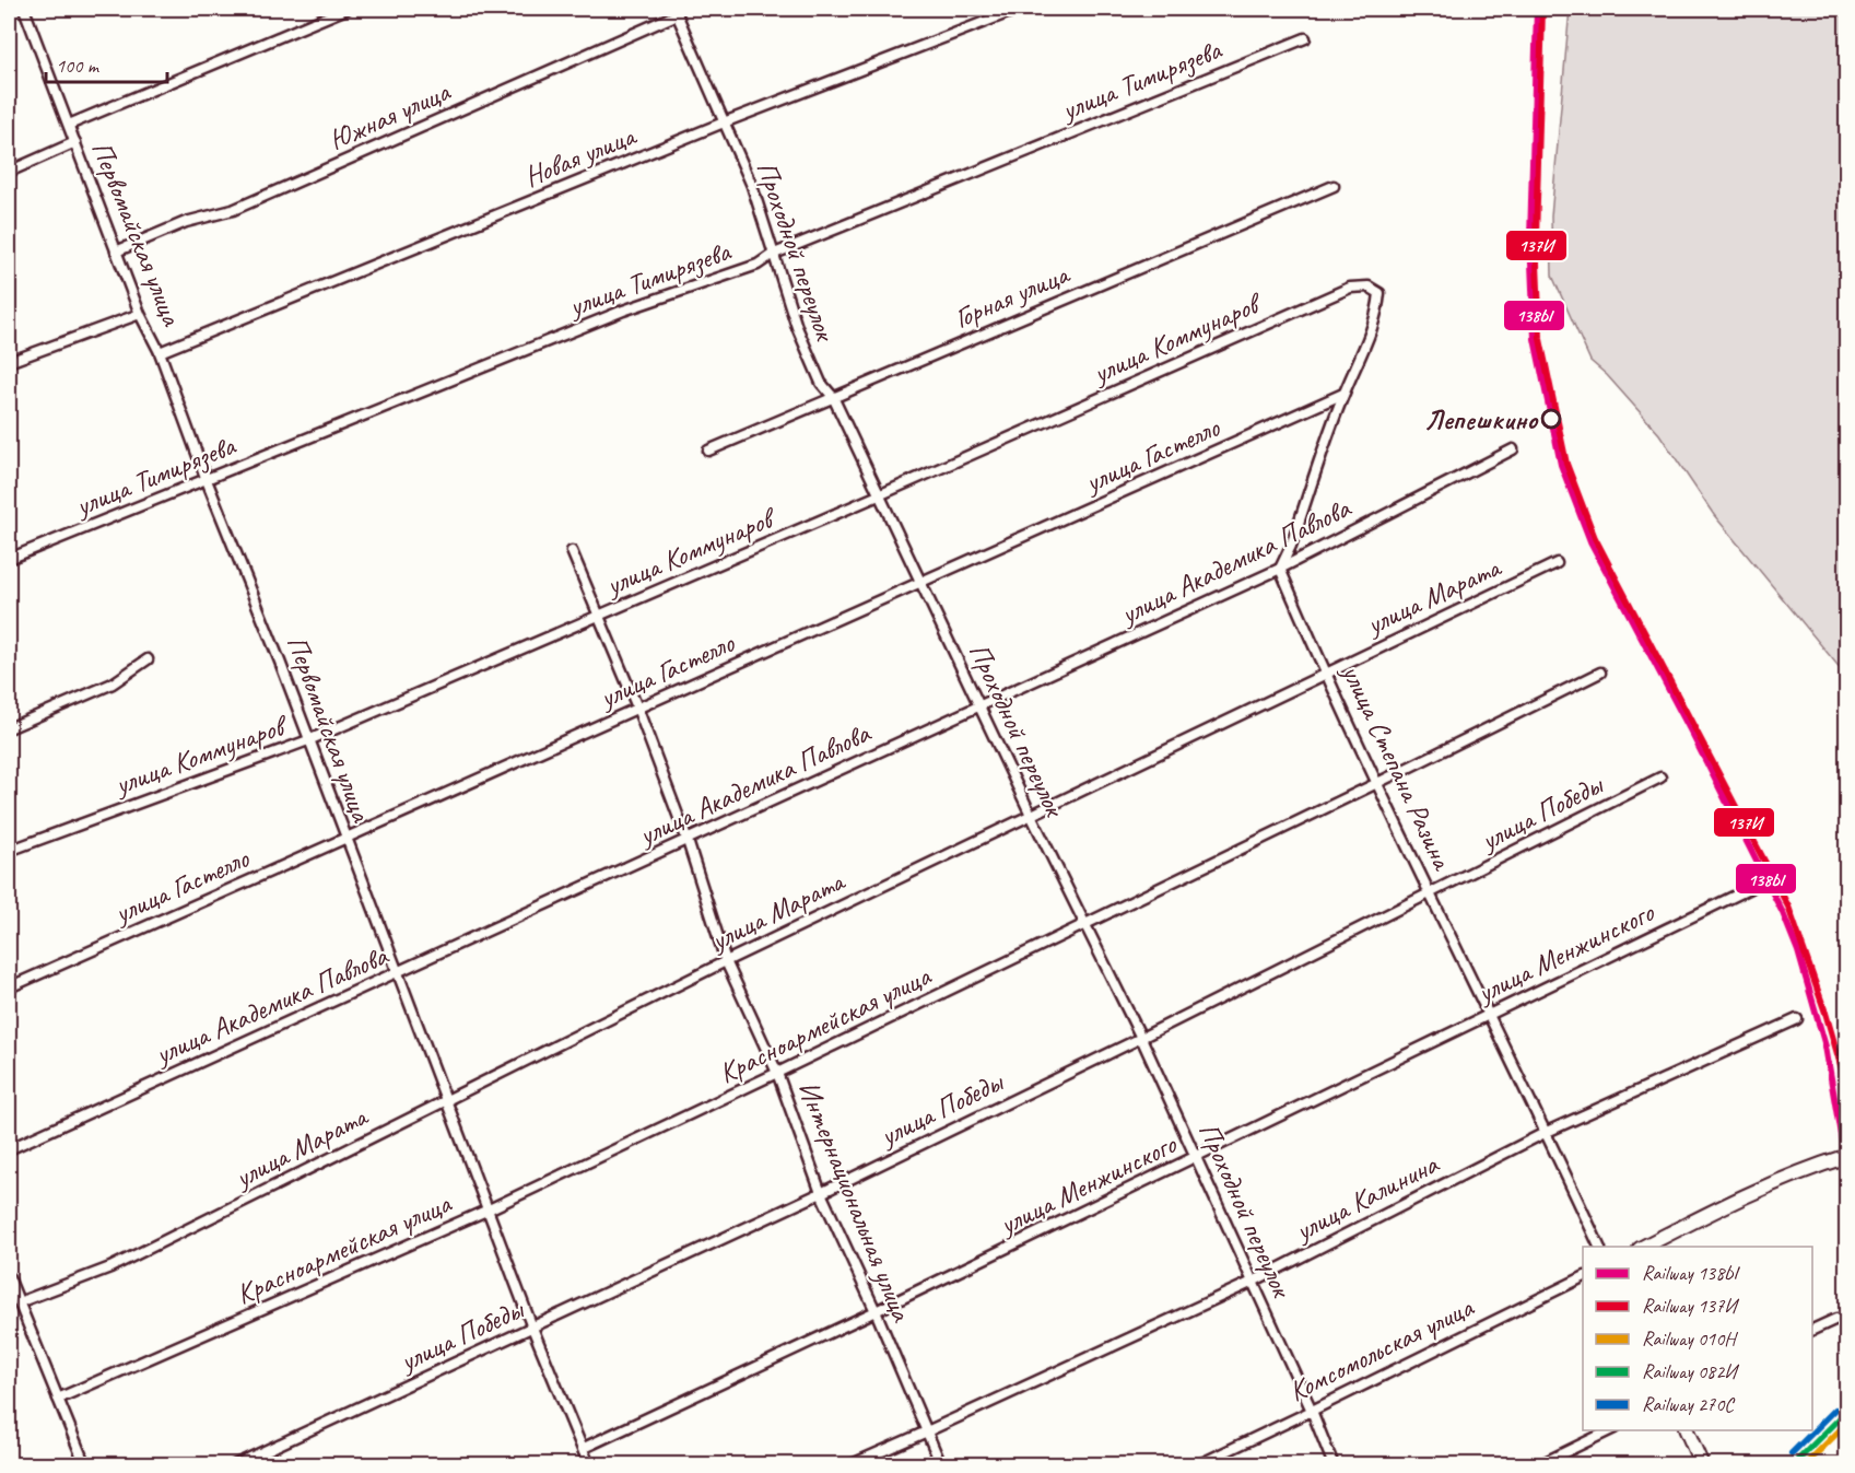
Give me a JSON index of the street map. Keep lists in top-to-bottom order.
{
  "streets": {
    "street": [
      "улица Тимирязева",
      "Южная улица",
      "Новая улица",
      "Первомайская улица",
      "Проходной переулок",
      "Горная улица",
      "улица Коммунаров",
      "улица Гастелло",
      "улица Академика Павлова",
      "улица Марата",
      "улица Степана Разина",
      "улица Победы",
      "улица Менжинского",
      "Красноармейская улица",
      "улица Калинина",
      "Интернациональная улица",
      "Комсомольская улица"
    ]
  },
  "crossings": [
    ["улица Тимирязева", "Первомайская улица"],
    ["улица Тимирязева", "Проходной переулок"],
    ["Южная улица", "Первомайская улица"],
    ["Южная улица", "Проходной переулок"],
    ["Новая улица", "Первомайская улица"],
    ["Новая улица", "Проходной переулок"],
    ["Первомайская улица", "улица Коммунаров"],
    ["Первомайская улица", "улица Гастелло"],
    ["Первомайская улица", "улица Академика Павлова"],
    ["Первомайская улица", "улица Марата"],
    ["Первомайская улица", "улица Победы"],
    ["Первомайская улица", "улица Менжинского"],
    ["Первомайская улица", "Красноармейская улица"],
    ["Проходной переулок", "Горная улица"],
    ["Проходной переулок", "улица Коммунаров"],
    ["Проходной переулок", "улица Гастелло"],
    ["Проходной переулок", "улица Академика Павлова"],
    ["Проходной переулок", "улица Марата"],
    ["Проходной переулок", "улица Победы"],
    ["Проходной переулок", "улица Менжинского"],
    ["Проходной переулок", "Красноармейская улица"],
    ["Проходной переулок", "улица Калинина"],
    ["Проходной переулок", "Комсомольская улица"],
    ["улица Коммунаров", "улица Гастелло"],
    ["улица Коммунаров", "Интернациональная улица"],
    ["улица Гастелло", "Интернациональная улица"],
    ["улица Академика Павлова", "улица Степана Разина"],
    ["улица Академика Павлова", "Интернациональная улица"],
    ["улица Марата", "улица Степана Разина"],
    ["улица Марата", "Интернациональная улица"],
    ["улица Степана Разина", "улица Победы"],
    ["улица Степана Разина", "улица Менжинского"],
    ["улица Степана Разина", "Красноармейская улица"],
    ["улица Степана Разина", "улица Калинина"],
    ["улица Победы", "Интернациональная улица"],
    ["улица Менжинского", "Интернациональная улица"],
    ["Красноармейская улица", "Интернациональная улица"],
    ["улица Калинина", "Интернациональная улица"]
  ],
  "places": ["Лепешкино"],
  "lines": [
    "rail line 138Ы",
    "rail line 137И",
    "rail line 270С",
    "rail line 082И",
    "rail line 010Н"
  ],
  "legend": [
    "Railway 138Ы",
    "Railway 137И",
    "Railway 010Н",
    "Railway 082И",
    "Railway 270С"
  ],
  "scale_bar": "100 m"
}
